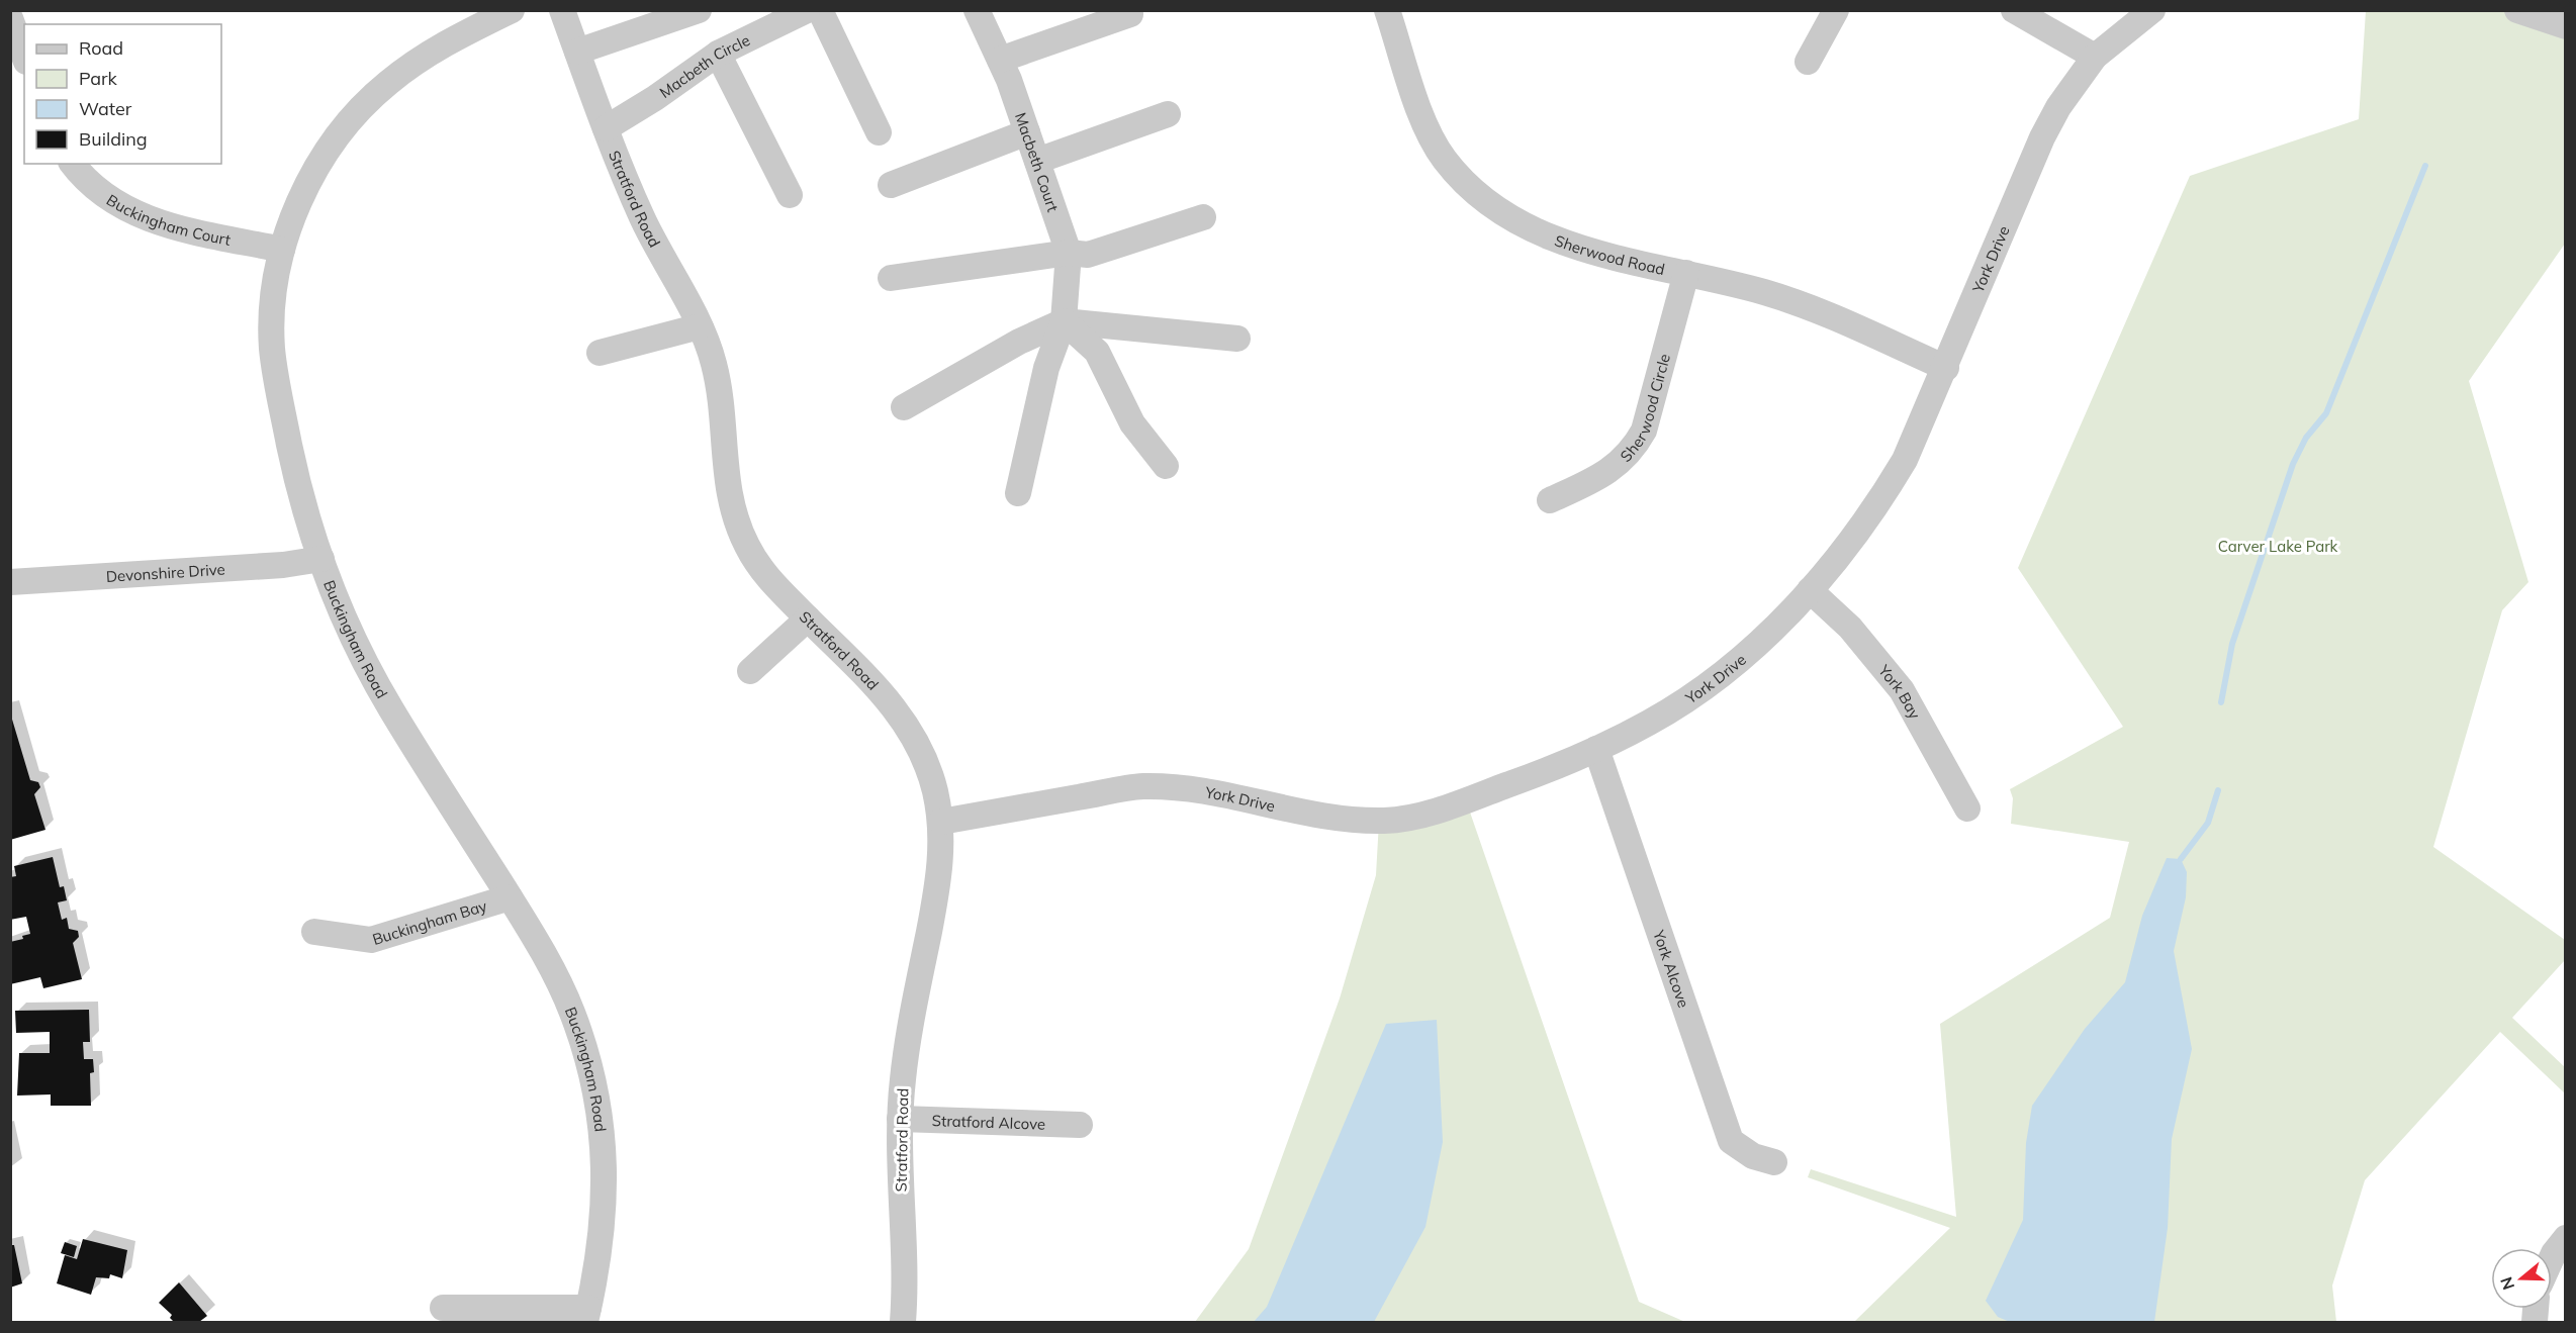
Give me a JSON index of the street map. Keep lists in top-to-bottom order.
{
  "streets": {
    "street": [
      "Macbeth Circle",
      "Macbeth Court",
      "Stratford Road",
      "Buckingham Court",
      "Sherwood Road",
      "York Drive",
      "Sherwood Circle",
      "Devonshire Drive",
      "Buckingham Road",
      "York Bay",
      "Buckingham Bay",
      "York Alcove",
      "Stratford Alcove"
    ]
  },
  "crossings": [
    ["Macbeth Circle", "Stratford Road"],
    ["Stratford Road", "York Drive"],
    ["Stratford Road", "Stratford Alcove"],
    ["Buckingham Court", "Buckingham Road"],
    ["Sherwood Road", "York Drive"],
    ["Sherwood Road", "Sherwood Circle"],
    ["York Drive", "York Bay"],
    ["York Drive", "York Alcove"],
    ["Devonshire Drive", "Buckingham Road"],
    ["Buckingham Road", "Buckingham Bay"]
  ],
  "parks": ["Carver Lake Park"],
  "legend": [
    "Road",
    "Park",
    "Water",
    "Building"
  ],
  "north": "left"
}
